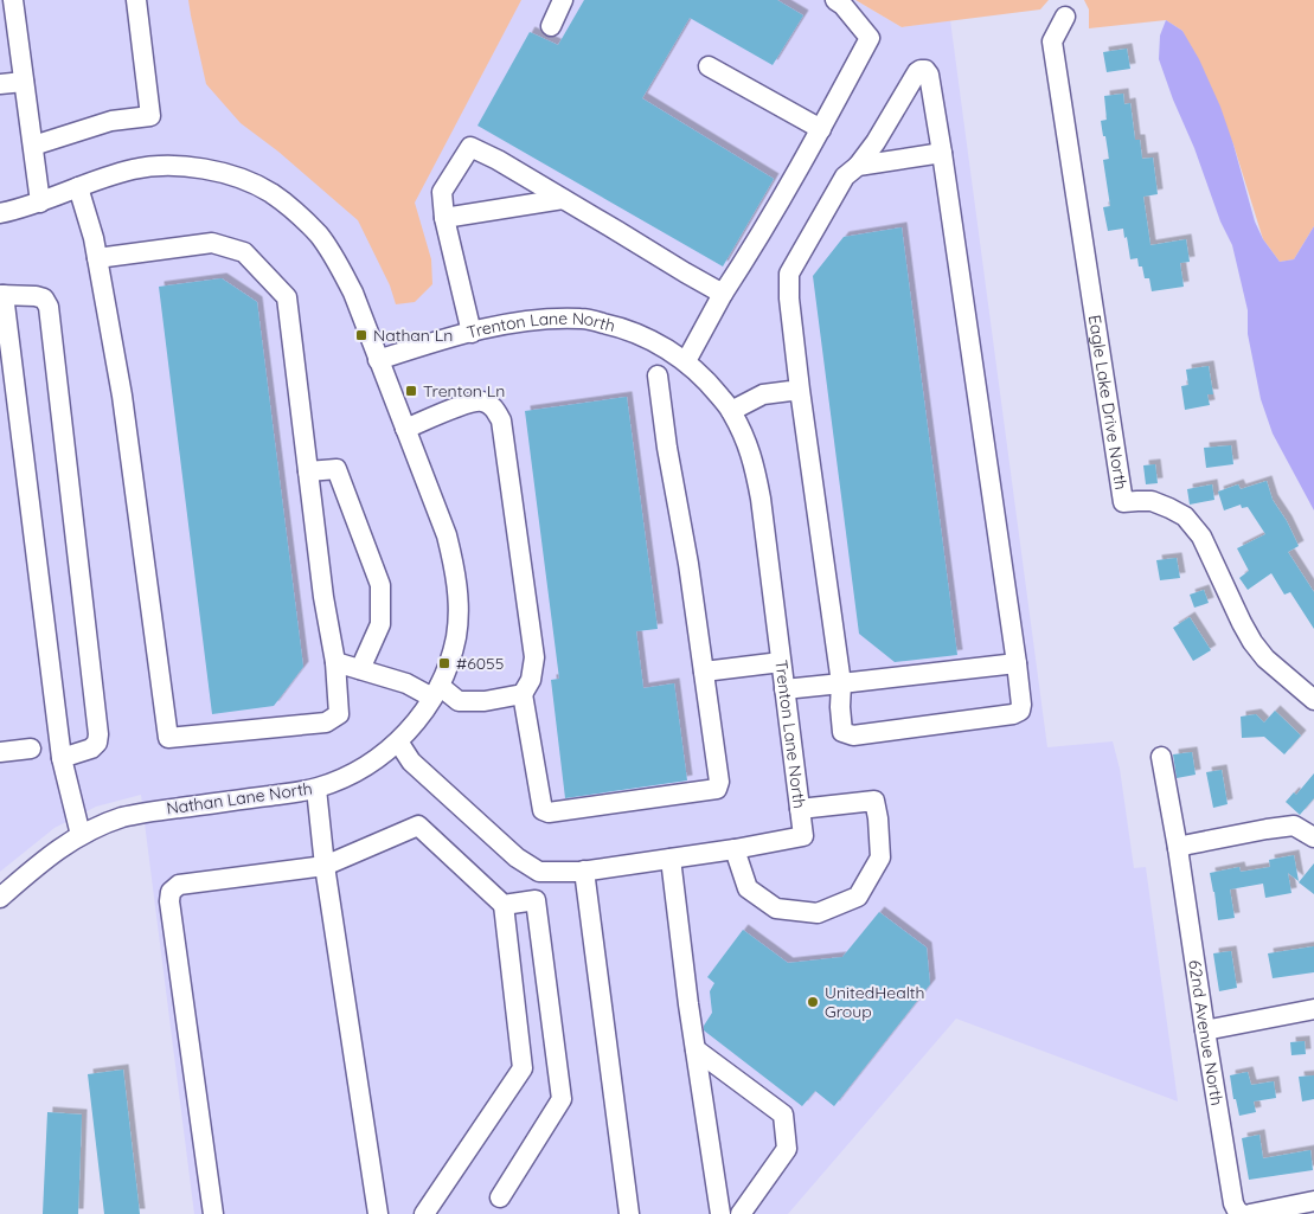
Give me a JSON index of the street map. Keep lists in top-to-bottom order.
{
  "streets": {
    "street": [
      "Trenton Lane North",
      "Eagle Lake Drive North",
      "Nathan Lane North",
      "62nd Avenue North"
    ]
  },
  "crossings": [
    ["Trenton Lane North", "Nathan Lane North"]
  ],
  "places": {
    "transit": ["Nathan Ln", "Trenton Ln", "#6055"],
    "other": ["UnitedHealth Group"]
  }
}
